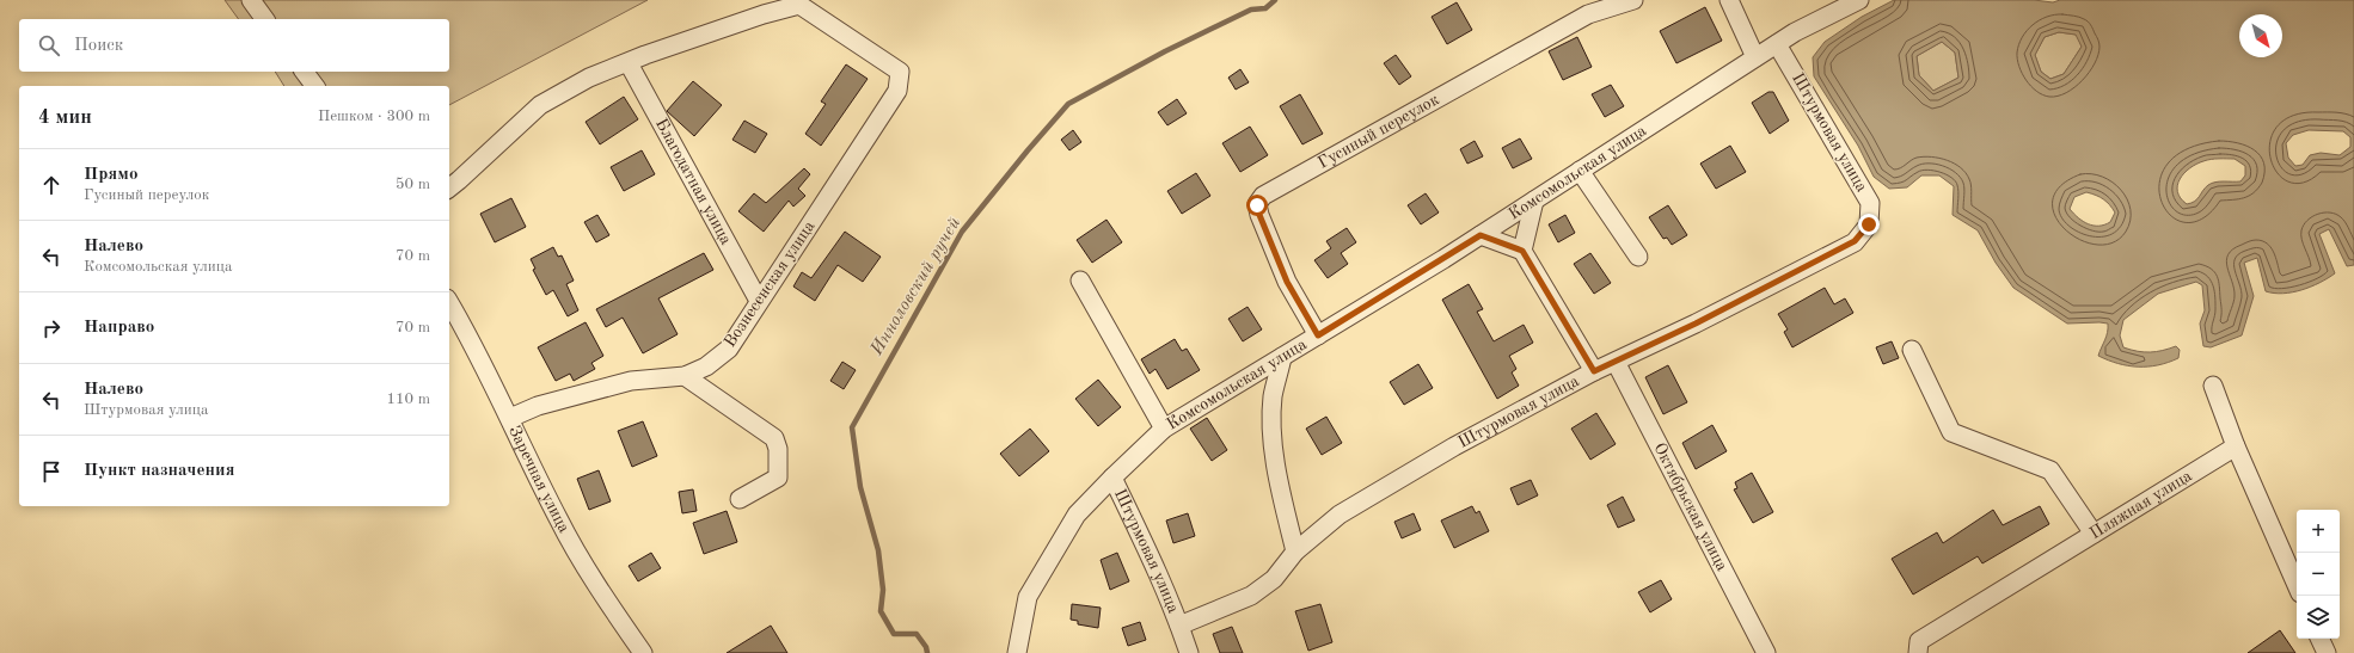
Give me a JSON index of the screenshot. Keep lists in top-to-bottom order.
{
  "streets": {
    "street": [
      "Гусиный переулок",
      "Штурмовая улица",
      "Комсомольская улица",
      "Благодатная улица",
      "Вознесенская улица",
      "Заречная улица",
      "Пляжная улица",
      "Октябрьская улица"
    ]
  },
  "crossings": [
    ["Гусиный переулок", "Комсомольская улица"],
    ["Штурмовая улица", "Комсомольская улица"],
    ["Штурмовая улица", "Октябрьская улица"],
    ["Благодатная улица", "Вознесенская улица"],
    ["Вознесенская улица", "Заречная улица"]
  ],
  "water": ["Инноловский ручей"],
  "north": "bottom right",
  "page": {
    "search": "Поиск",
    "heading": ["4 мин", "Пешком · 300 m"],
    "list": [
      ["Прямо", "Гусиный переулок", "50 m"],
      ["Налево", "Комсомольская улица", "70 m"],
      ["Направо", "70 m"],
      ["Налево", "Штурмовая улица", "110 m"],
      "Пункт назначения"
    ],
    "map_buttons": ["+", "−"]
  }
}
